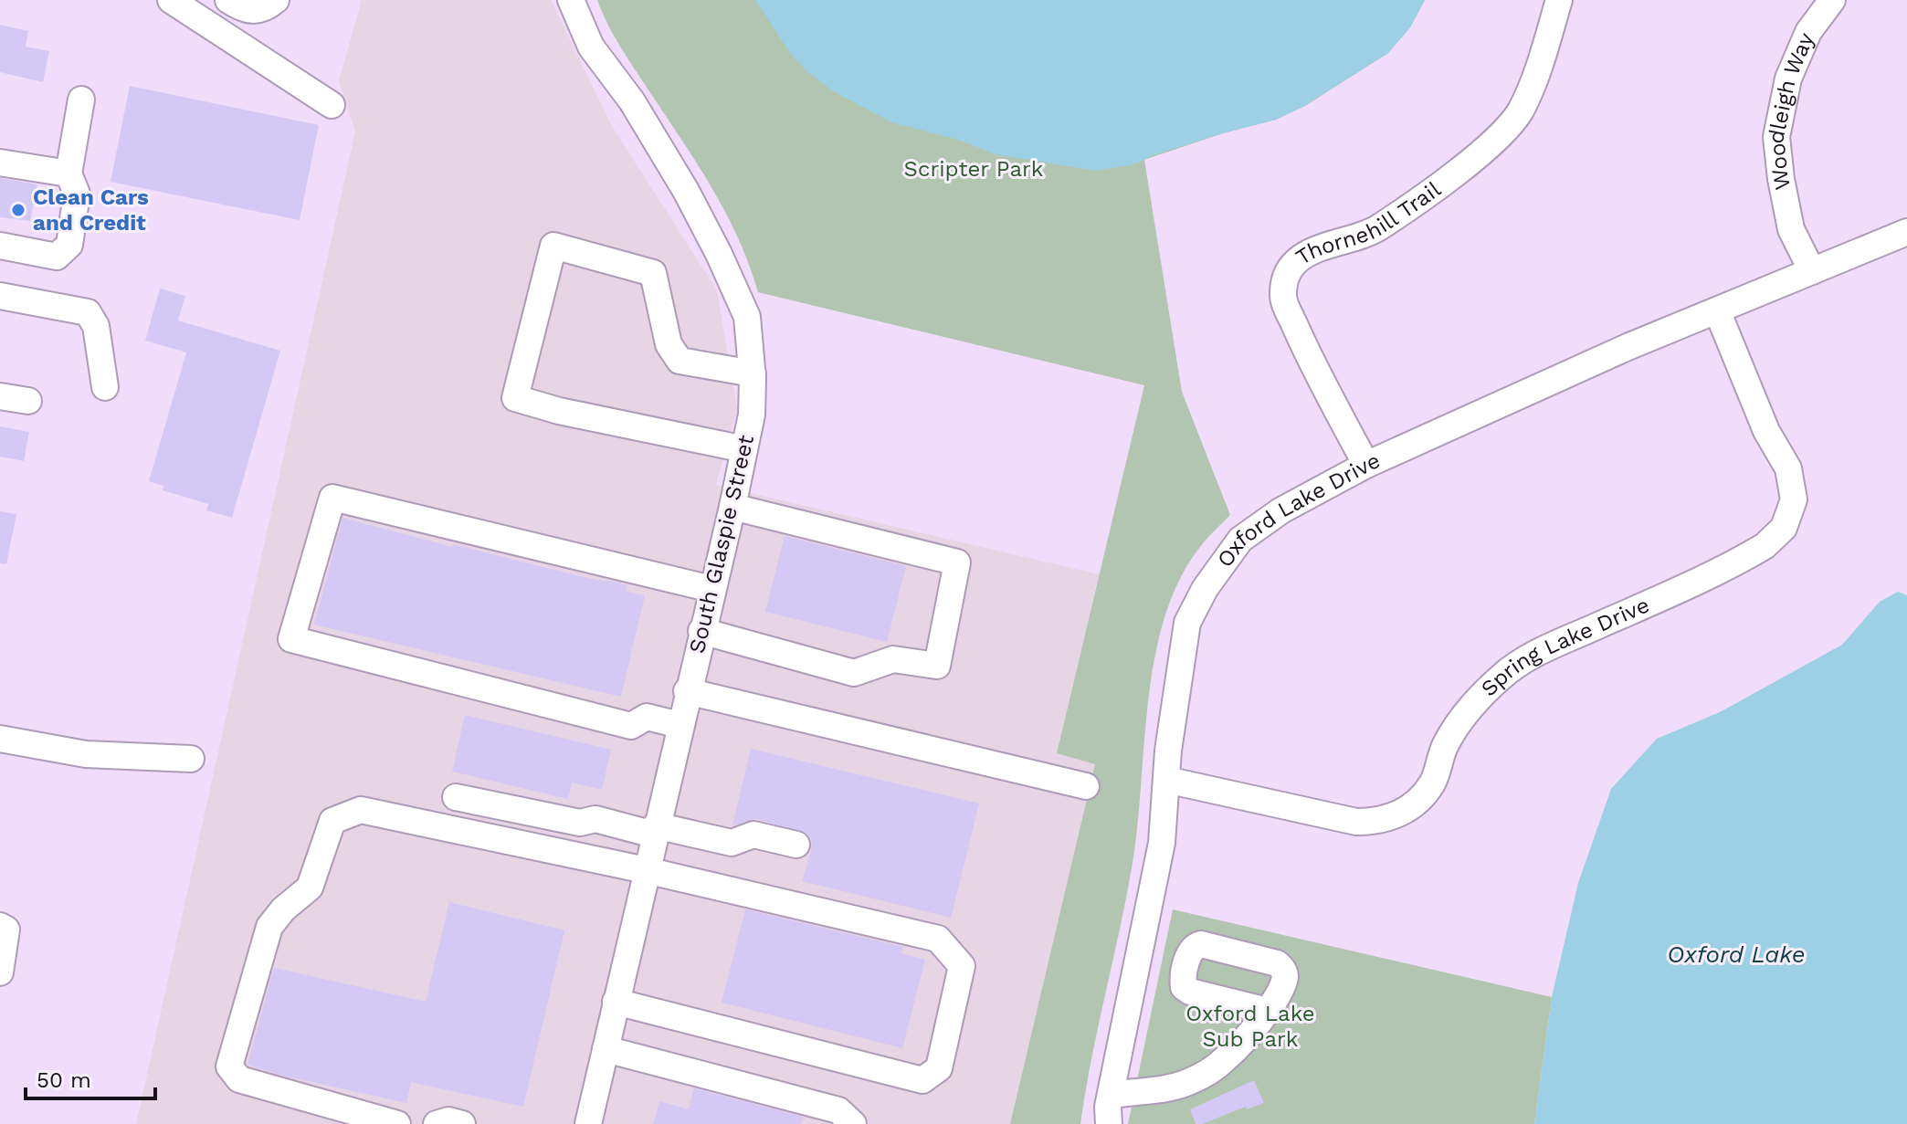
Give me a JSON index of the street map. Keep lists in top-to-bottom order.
{
  "streets": {
    "street": [
      "Woodleigh Way",
      "Thornehill Trail",
      "Oxford Lake Drive",
      "South Glaspie Street",
      "Spring Lake Drive"
    ]
  },
  "crossings": [
    ["Woodleigh Way", "Oxford Lake Drive"],
    ["Thornehill Trail", "Oxford Lake Drive"],
    ["Oxford Lake Drive", "Spring Lake Drive"]
  ],
  "water": ["Oxford Lake"],
  "parks": ["Scripter Park", "Oxford Lake Sub Park"],
  "places": ["Clean Cars and Credit"],
  "scale_bar": "50 m"
}
